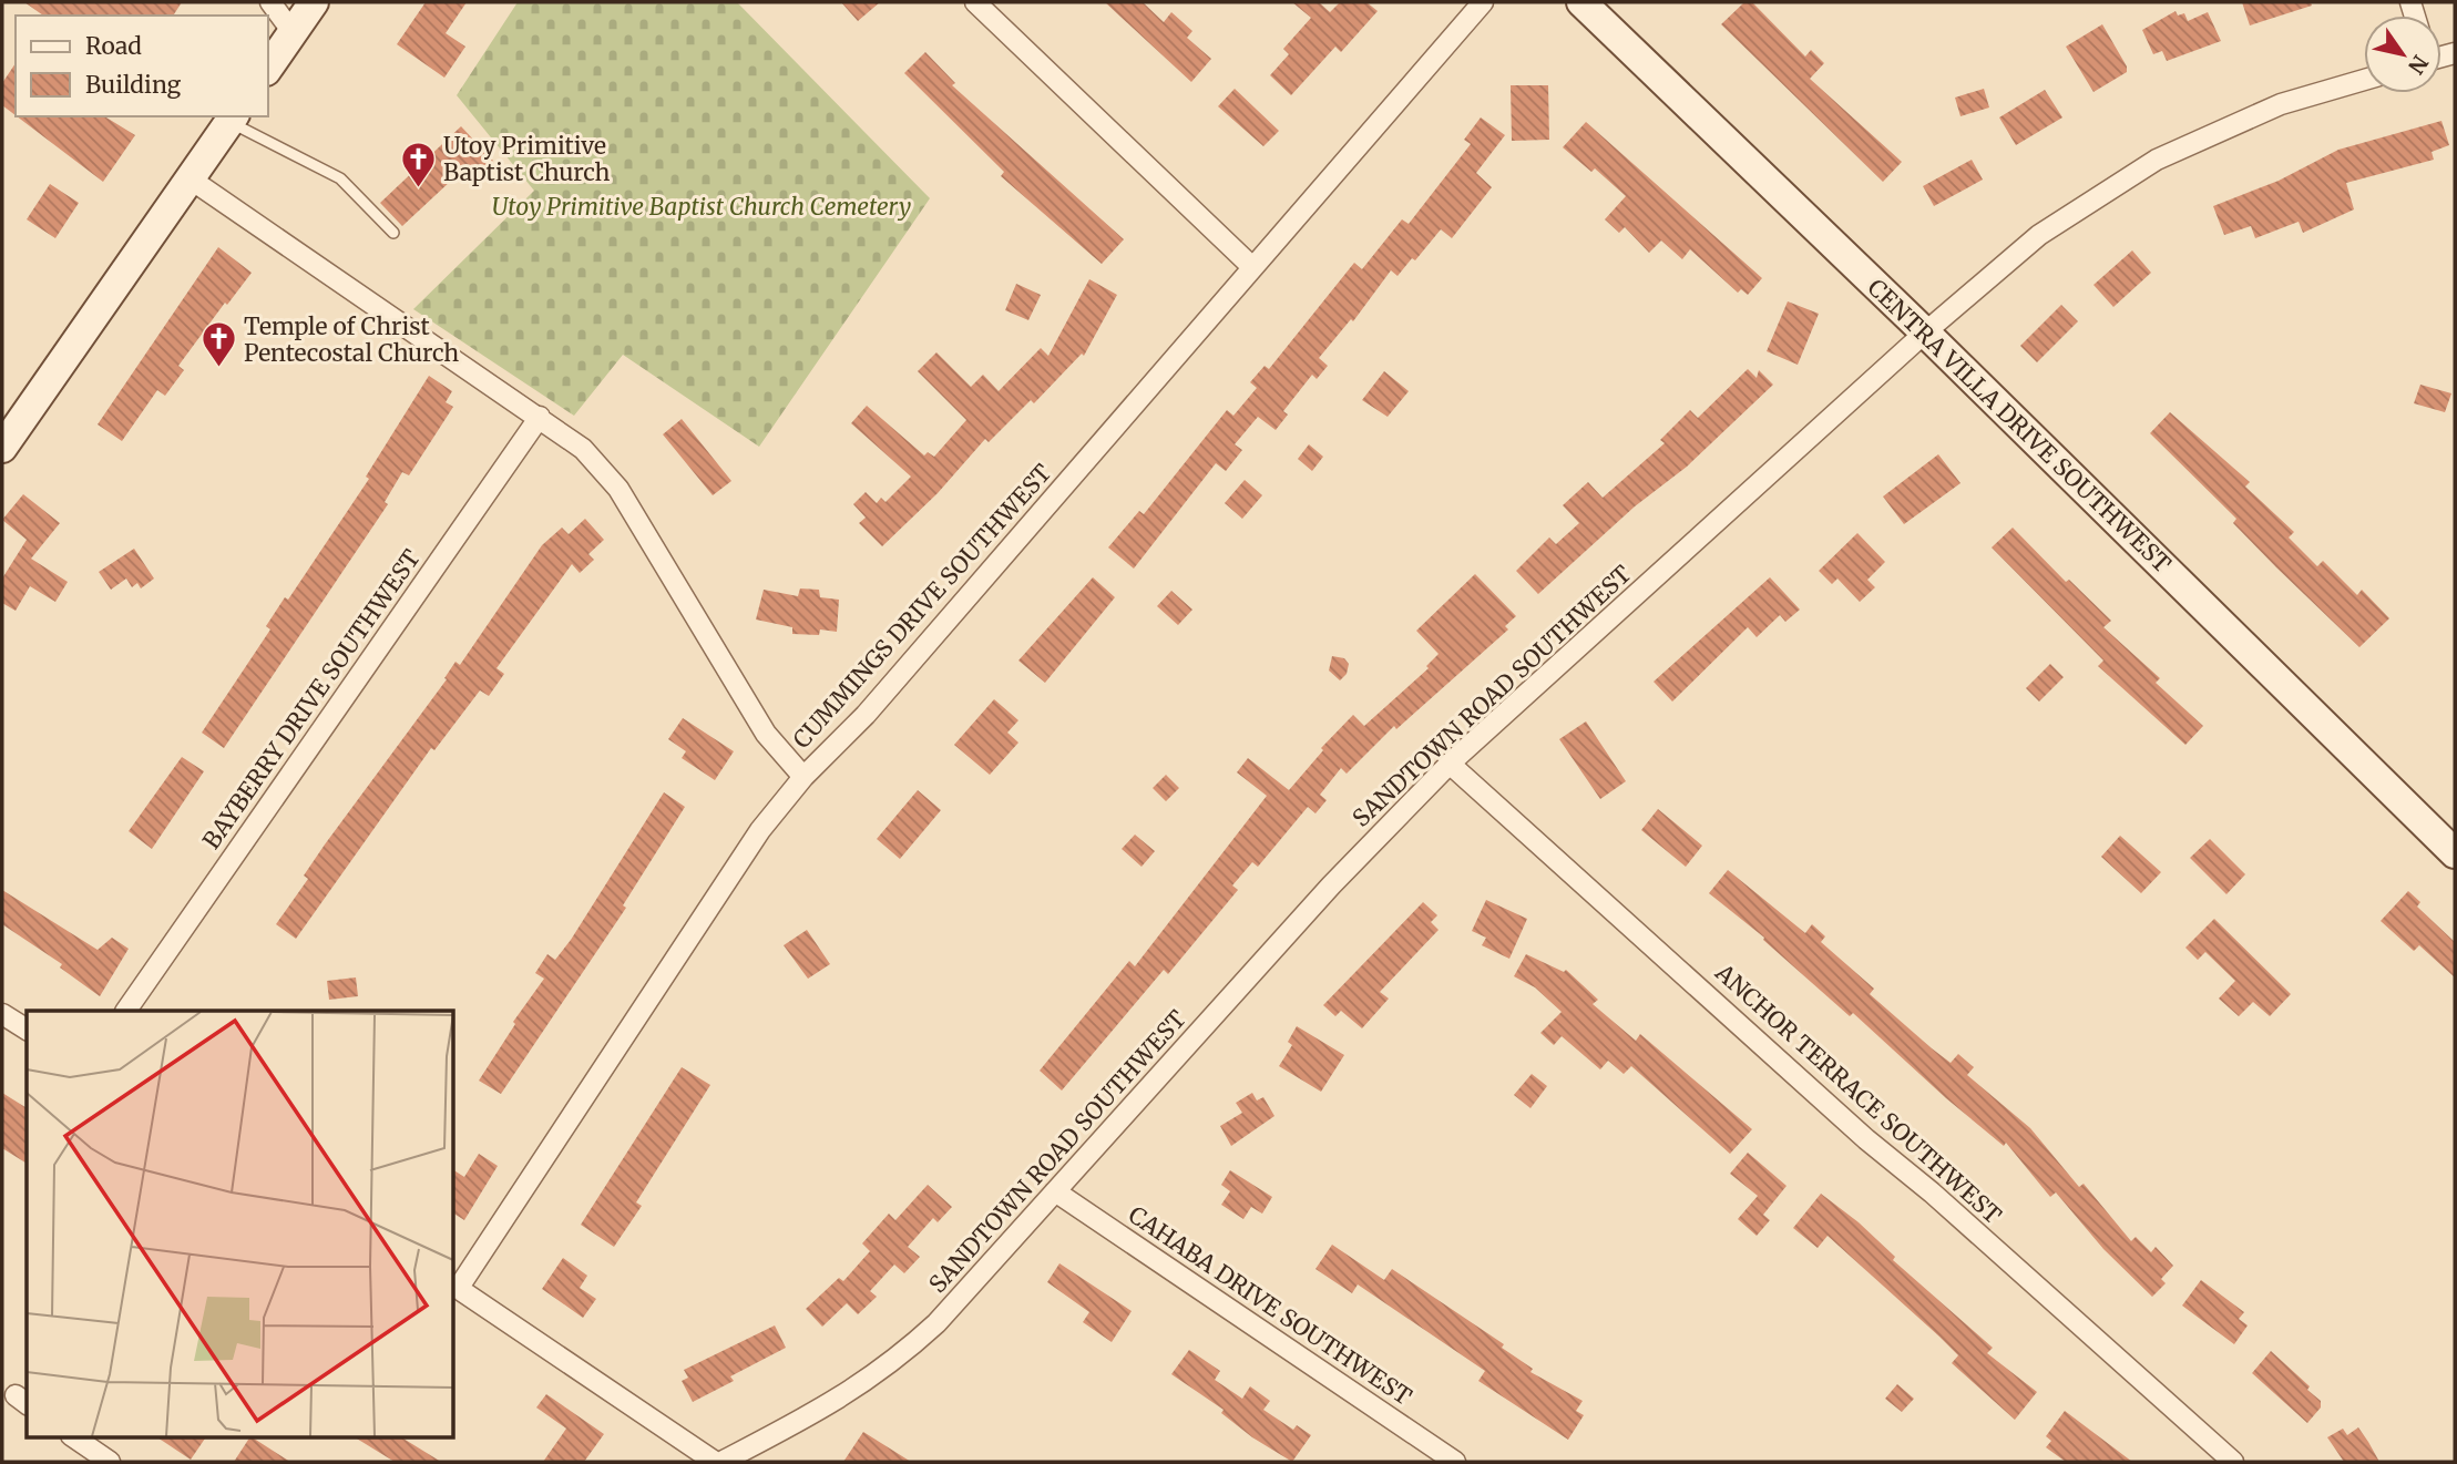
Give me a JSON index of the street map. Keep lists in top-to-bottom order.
{
  "streets": {
    "street": [
      "CENTRA VILLA DRIVE SOUTHWEST",
      "CUMMINGS DRIVE SOUTHWEST",
      "SANDTOWN ROAD SOUTHWEST",
      "BAYBERRY DRIVE SOUTHWEST",
      "ANCHOR TERRACE SOUTHWEST",
      "CAHABA DRIVE SOUTHWEST"
    ]
  },
  "crossings": [
    ["CENTRA VILLA DRIVE SOUTHWEST", "SANDTOWN ROAD SOUTHWEST"],
    ["SANDTOWN ROAD SOUTHWEST", "ANCHOR TERRACE SOUTHWEST"],
    ["SANDTOWN ROAD SOUTHWEST", "CAHABA DRIVE SOUTHWEST"]
  ],
  "parks": ["Utoy Primitive Baptist Church Cemetery"],
  "places": {
    "church": ["Utoy Primitive Baptist Church", "Temple of Christ Pentecostal Church"]
  },
  "legend": ["Road", "Building"],
  "north": "bottom right"
}
